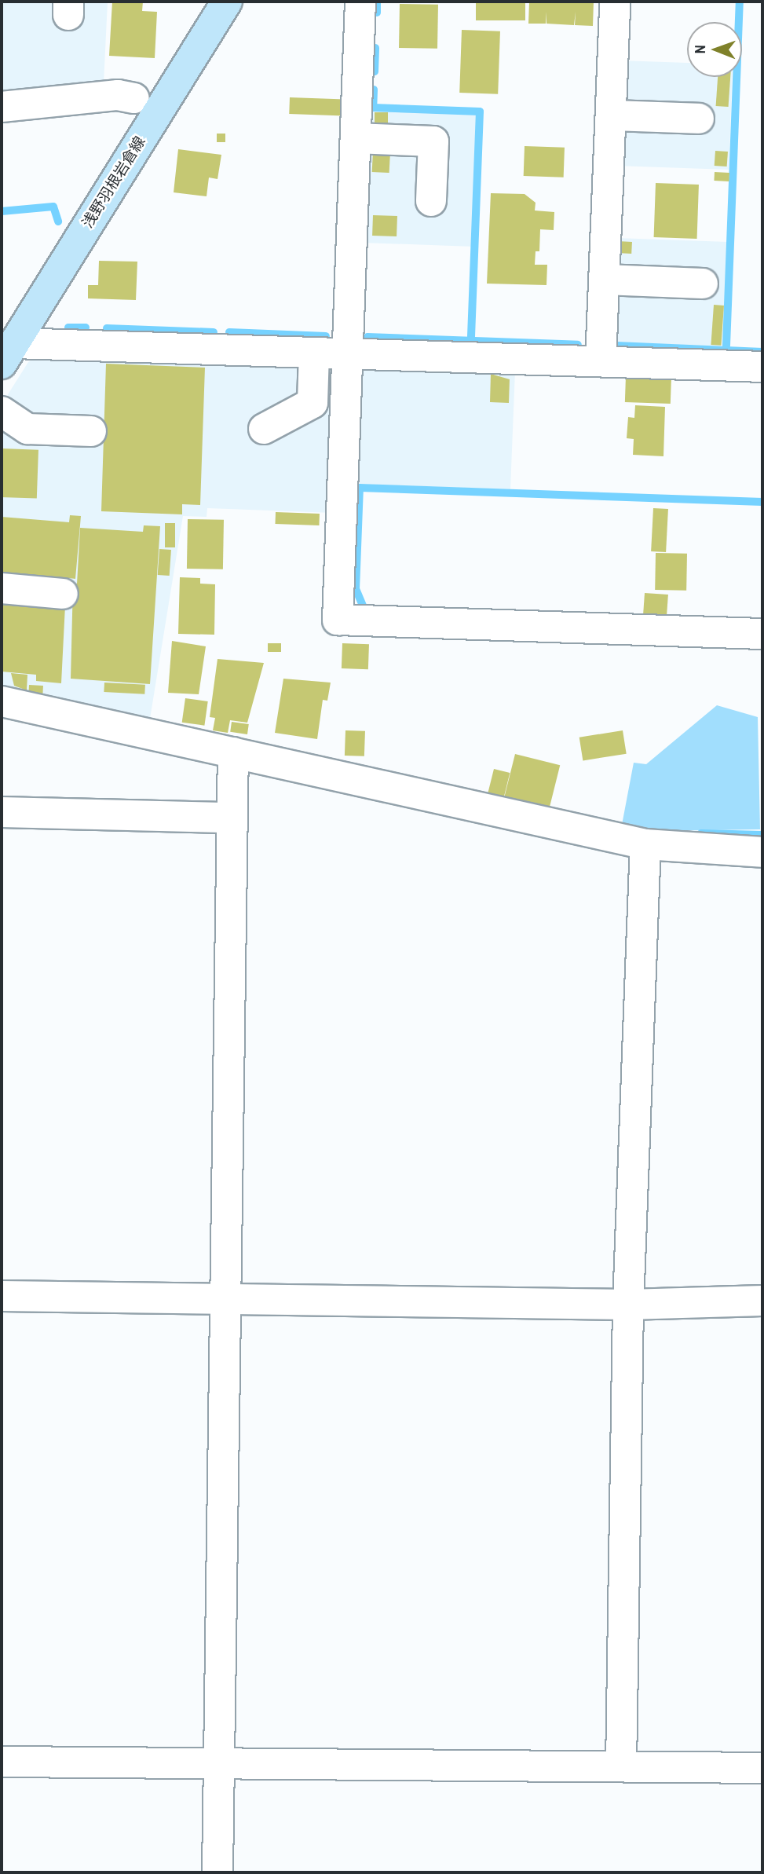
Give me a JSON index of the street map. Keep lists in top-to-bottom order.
{
  "streets": {
    "main road": ["浅野羽根岩倉線"]
  },
  "north": "left"
}
